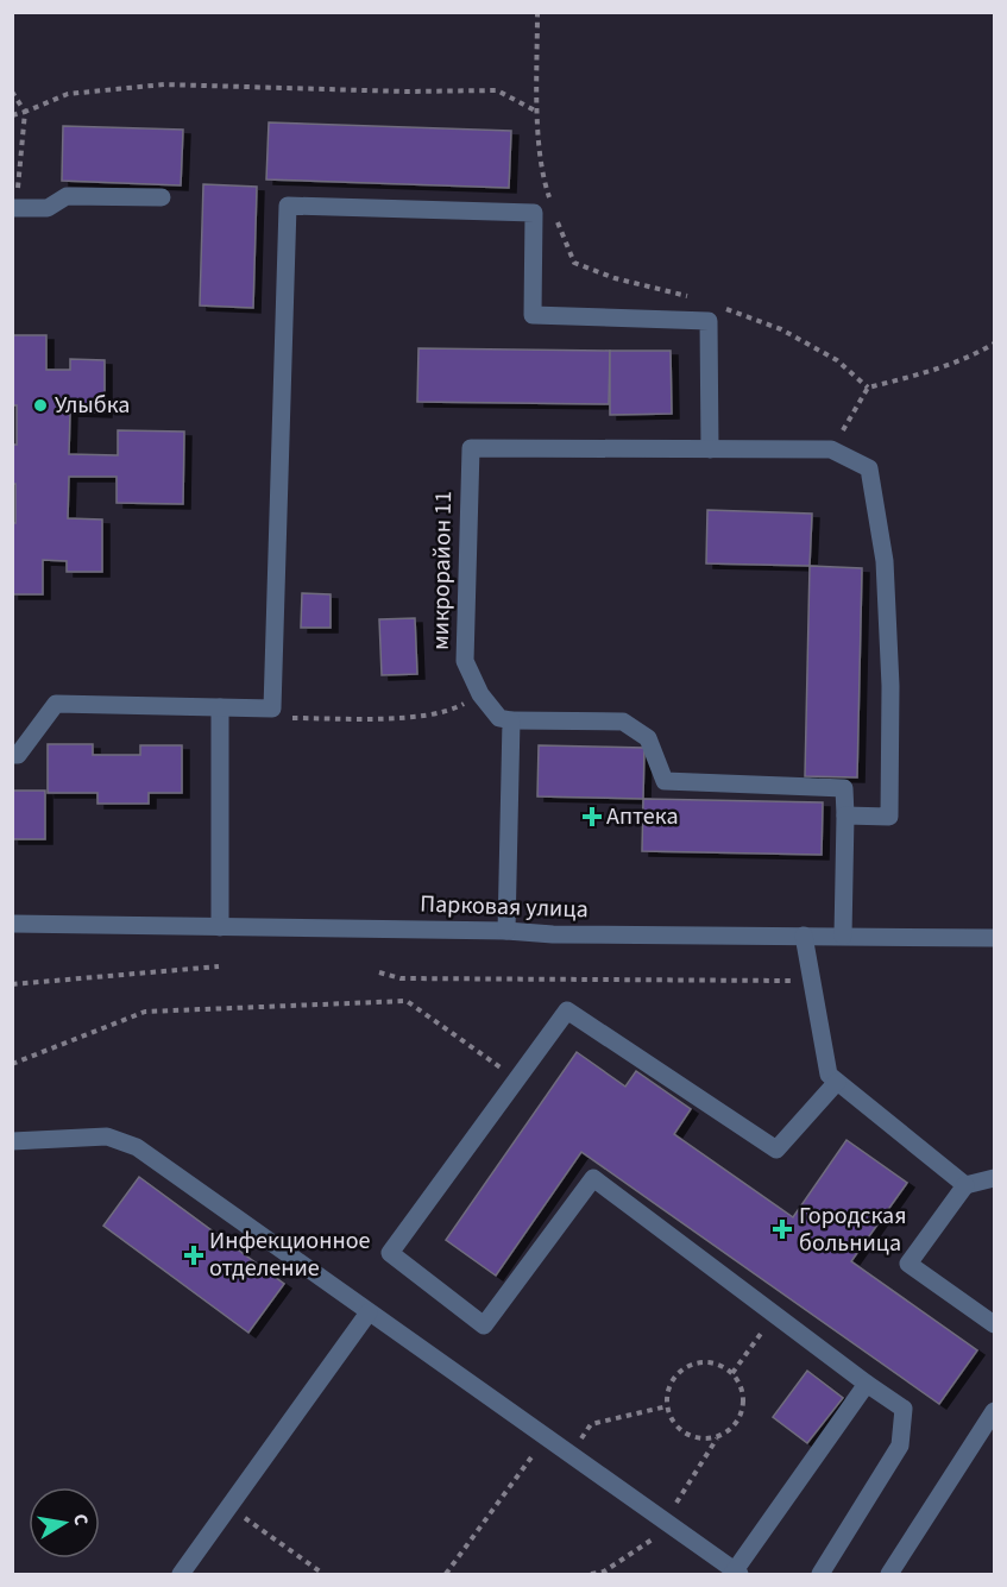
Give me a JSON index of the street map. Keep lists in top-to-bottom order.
{
  "streets": {
    "street": ["микрорайон 11", "Парковая улица"]
  },
  "places": {
    "other": ["Улыбка"],
    "health": ["Аптека", "Городская больница", "Инфекционное отделение"]
  },
  "north": "right"
}
